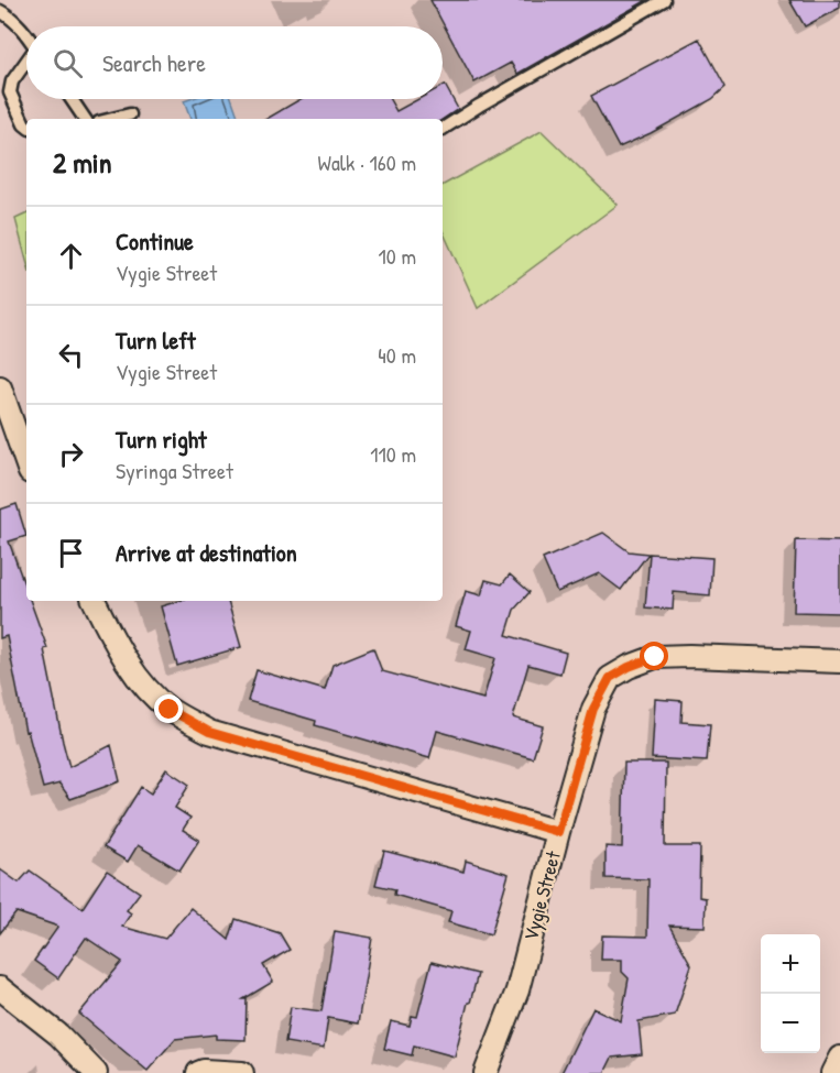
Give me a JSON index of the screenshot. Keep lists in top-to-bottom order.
{
  "streets": {
    "street": ["Vygie Street"]
  },
  "page": {
    "search": "Search here",
    "heading": ["2 min", "Walk · 160 m"],
    "list": [
      ["Continue", "Vygie Street", "10 m"],
      ["Turn left", "Vygie Street", "40 m"],
      ["Turn right", "Syringa Street", "110 m"],
      "Arrive at destination"
    ],
    "map_buttons": ["+", "−"]
  }
}
